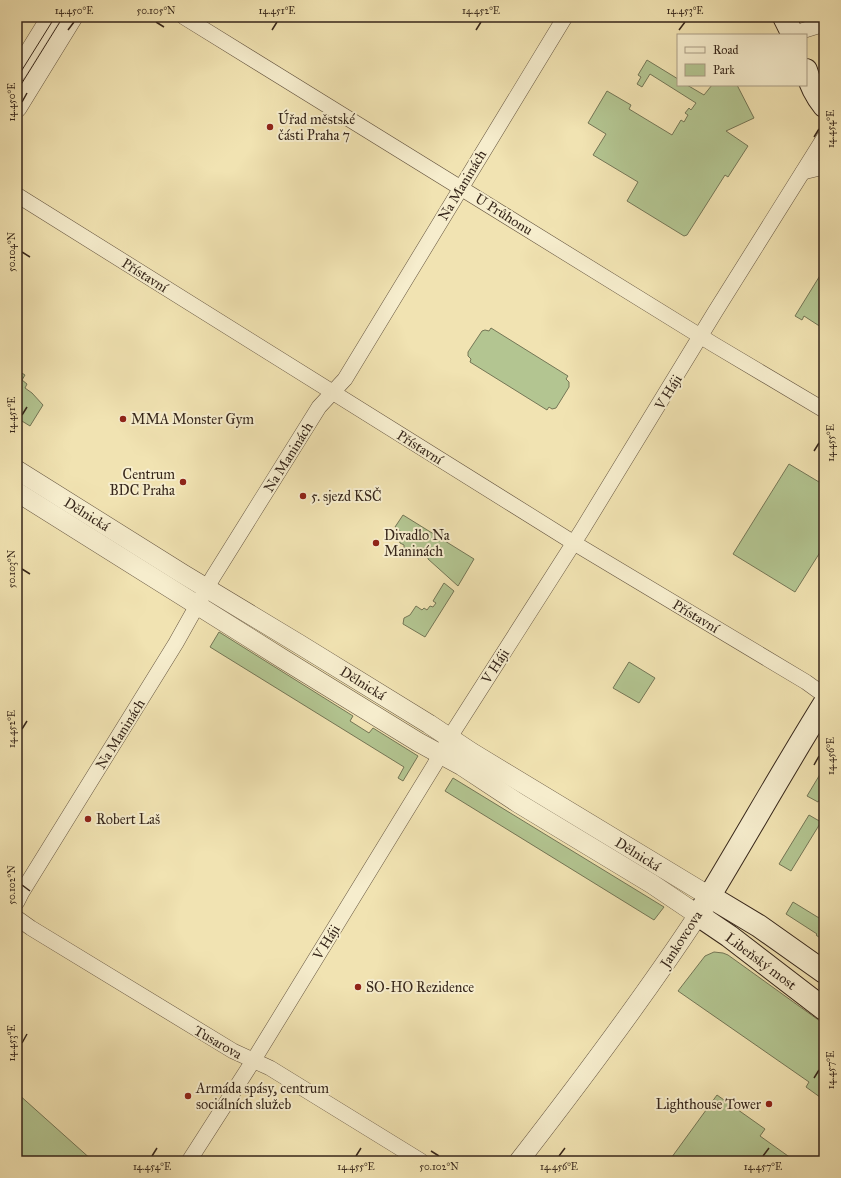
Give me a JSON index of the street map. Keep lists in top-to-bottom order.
{
  "streets": {
    "main road": ["Jankovcova", "Libeňský most"],
    "street": [
      "Na Maninách",
      "U Průhonu",
      "Přístavní",
      "V Háji",
      "Dělnická",
      "Tusarova"
    ]
  },
  "crossings": [
    ["Na Maninách", "U Průhonu"],
    ["Na Maninách", "Přístavní"],
    ["Na Maninách", "Dělnická"],
    ["U Průhonu", "V Háji"],
    ["Přístavní", "V Háji"],
    ["V Háji", "Dělnická"],
    ["V Háji", "Tusarova"],
    ["Dělnická", "Jankovcova"],
    ["Dělnická", "Libeňský most"],
    ["Jankovcova", "Libeňský most"]
  ],
  "places": [
    "Úřad městské části Praha 7",
    "MMA Monster Gym",
    "Centrum BDC Praha",
    "5. sjezd KSČ",
    "Divadlo Na Maninách",
    "Robert Laš",
    "SO-HO Rezidence",
    "Armáda spásy, centrum sociálních služeb",
    "Lighthouse Tower"
  ],
  "legend": ["Road", "Park"],
  "coordinates": [
    "14.450°E",
    "50.105°N",
    "14.451°E",
    "14.452°E",
    "14.453°E",
    "14.454°E",
    "50.104°N",
    "14.455°E",
    "50.103°N",
    "14.456°E",
    "50.102°N",
    "14.457°E"
  ]
}
